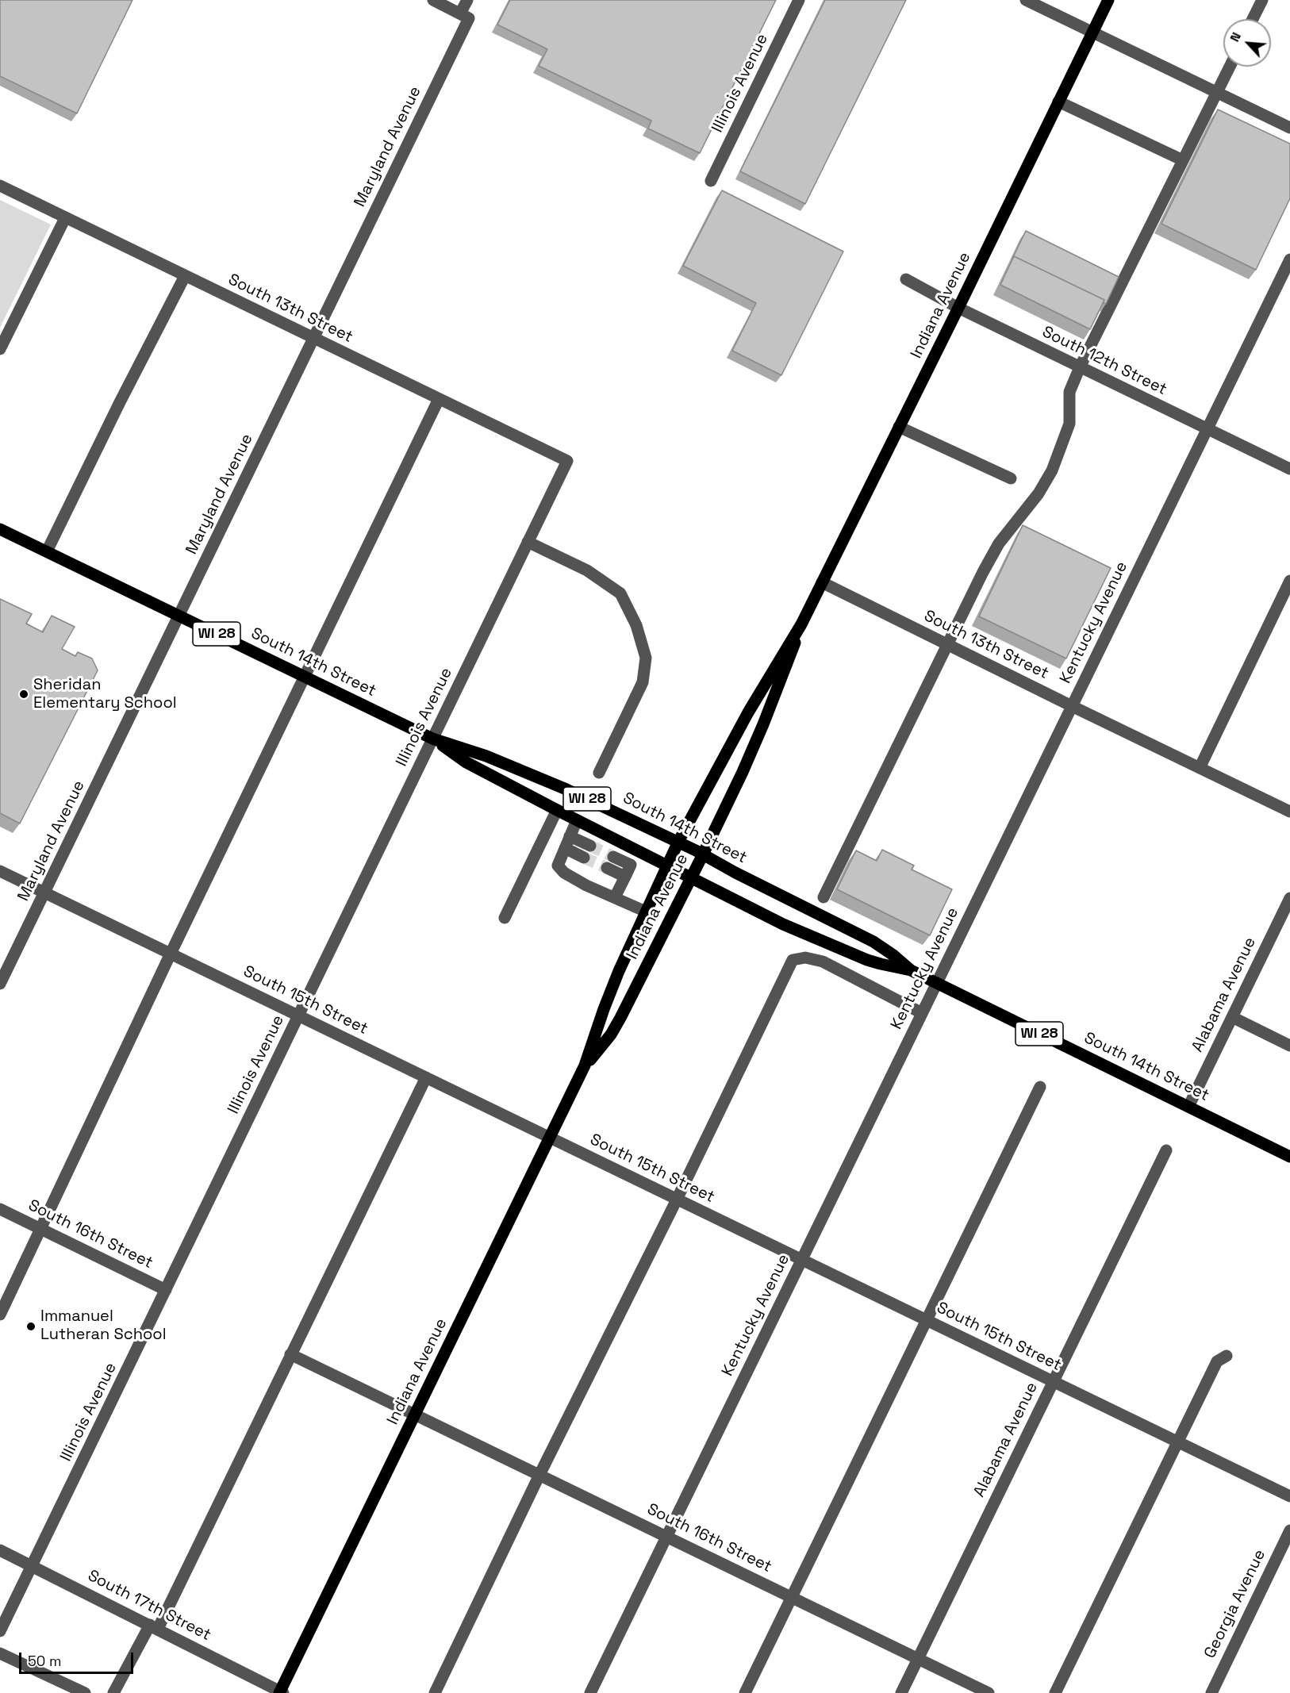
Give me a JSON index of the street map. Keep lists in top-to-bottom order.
{
  "streets": {
    "main road": ["Indiana Avenue", "WI 28", "South 14th Street"],
    "street": [
      "Illinois Avenue",
      "Maryland Avenue",
      "South 13th Street",
      "South 12th Street",
      "Kentucky Avenue",
      "Alabama Avenue",
      "South 15th Street",
      "South 16th Street",
      "Georgia Avenue",
      "South 17th Street"
    ]
  },
  "crossings": [
    ["Illinois Avenue", "South 13th Street"],
    ["Illinois Avenue", "South 14th Street"],
    ["Illinois Avenue", "South 15th Street"],
    ["Illinois Avenue", "South 16th Street"],
    ["Illinois Avenue", "South 17th Street"],
    ["Maryland Avenue", "South 13th Street"],
    ["Maryland Avenue", "South 14th Street"],
    ["Maryland Avenue", "South 15th Street"],
    ["Indiana Avenue", "South 13th Street"],
    ["Indiana Avenue", "South 12th Street"],
    ["Indiana Avenue", "South 14th Street"],
    ["Indiana Avenue", "South 15th Street"],
    ["Indiana Avenue", "South 16th Street"],
    ["Indiana Avenue", "South 17th Street"],
    ["South 13th Street", "Kentucky Avenue"],
    ["South 12th Street", "Kentucky Avenue"],
    ["Kentucky Avenue", "South 15th Street"],
    ["Kentucky Avenue", "South 16th Street"],
    ["South 14th Street", "Alabama Avenue"],
    ["Alabama Avenue", "South 15th Street"],
    ["Alabama Avenue", "South 16th Street"]
  ],
  "places": ["Sheridan Elementary School", "Immanuel Lutheran School"],
  "scale_bar": "50 m",
  "north": "top left"
}
